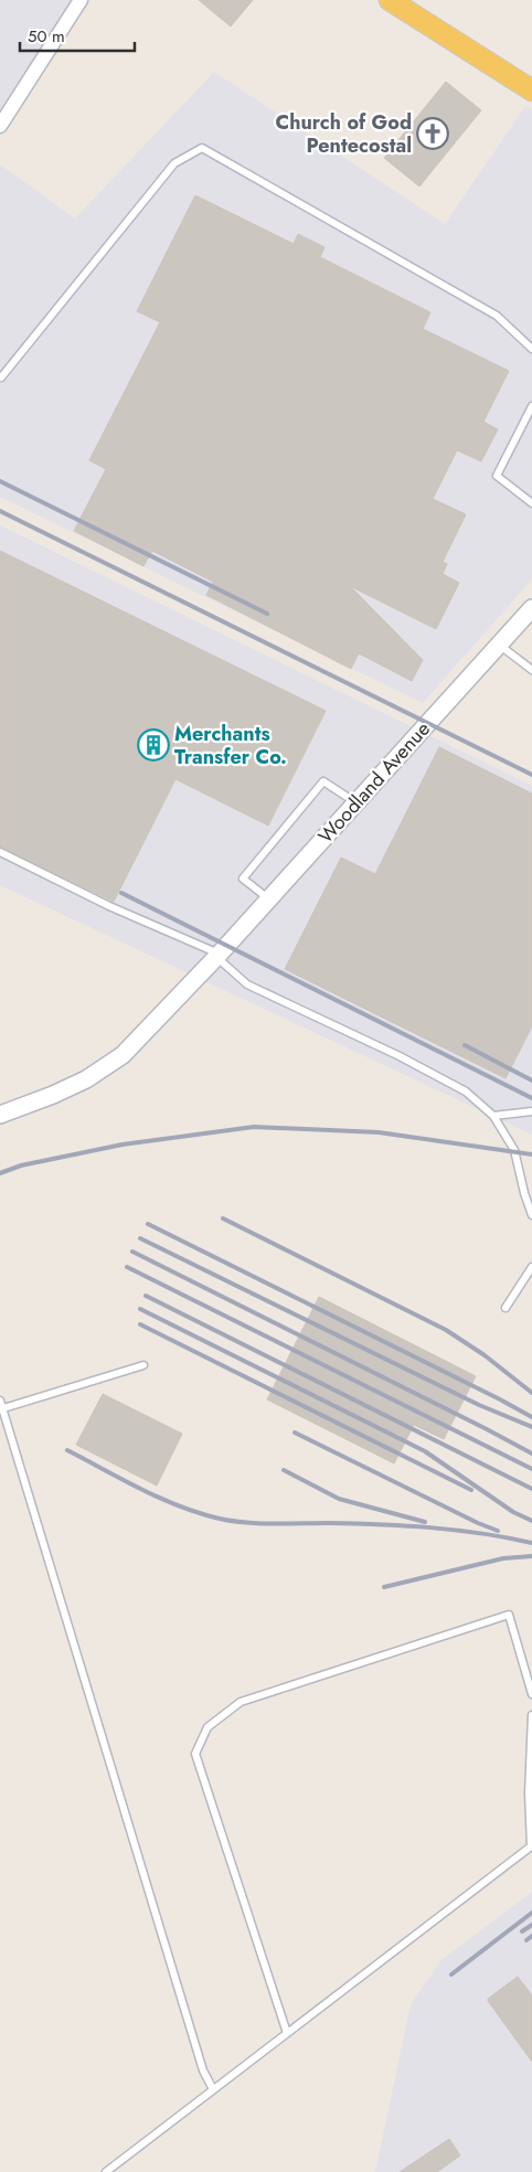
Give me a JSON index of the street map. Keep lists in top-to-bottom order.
{
  "streets": {
    "street": ["Woodland Avenue"]
  },
  "places": {
    "church": ["Church of God Pentecostal"],
    "building": ["Merchants Transfer Co."]
  },
  "scale_bar": "50 m"
}
